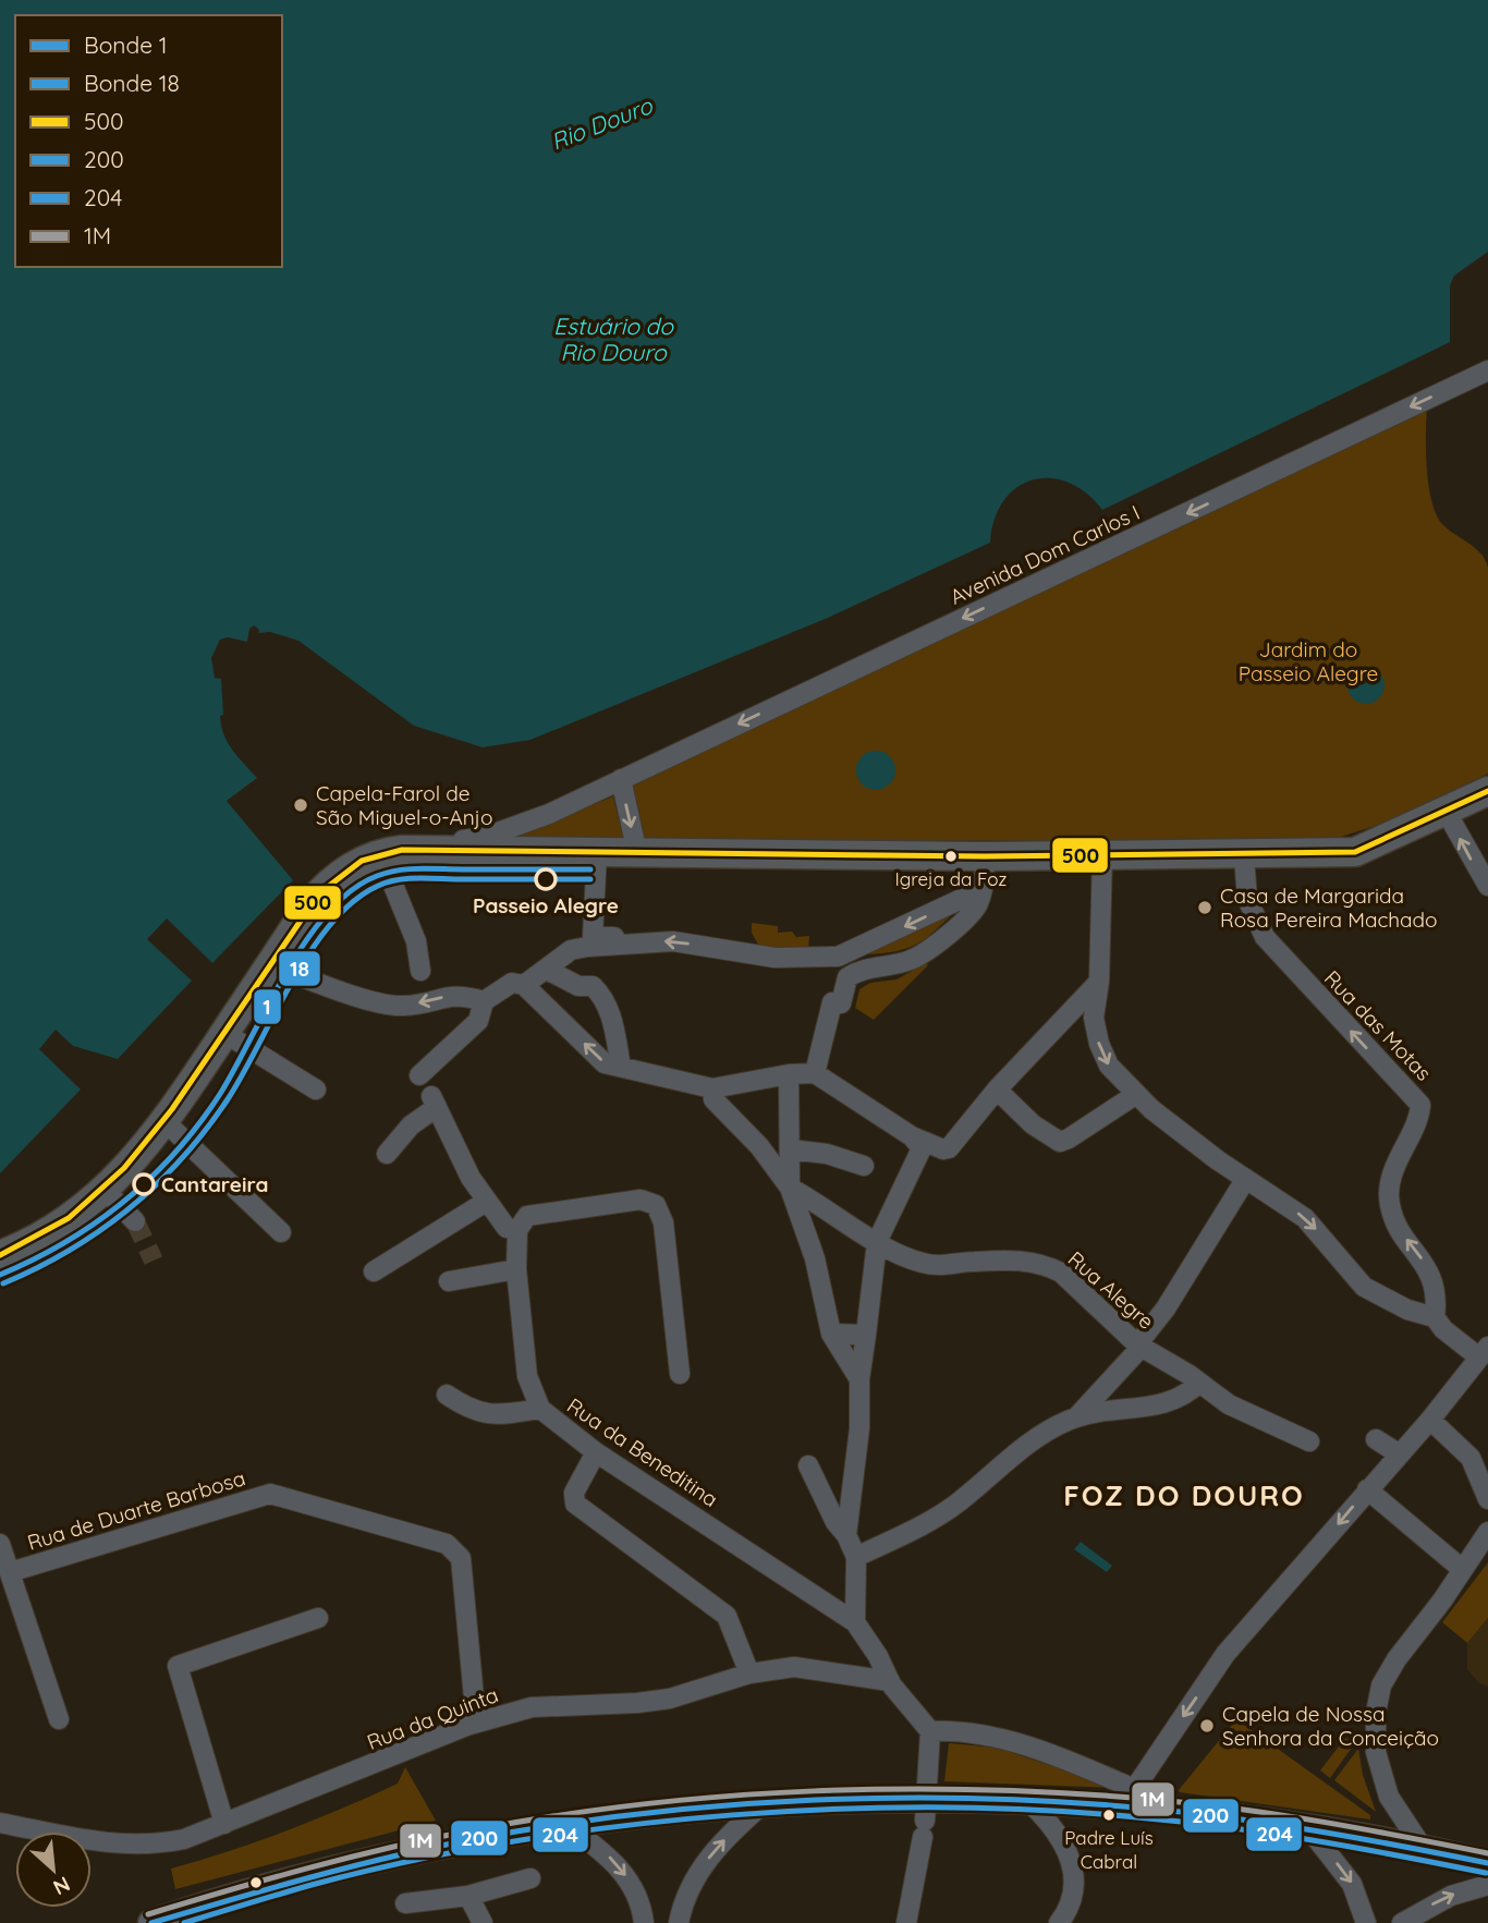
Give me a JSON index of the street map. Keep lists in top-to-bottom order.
{
  "streets": {
    "street": [
      "Avenida Dom Carlos I",
      "Rua das Motas",
      "Rua Alegre",
      "Rua da Beneditina",
      "Rua de Duarte Barbosa",
      "Rua da Quinta"
    ]
  },
  "crossings": [
    ["Rua de Duarte Barbosa", "Rua da Quinta"]
  ],
  "one_way": ["Avenida Dom Carlos I", "Rua das Motas"],
  "districts": ["FOZ DO DOURO"],
  "water": ["Rio Douro", "Estuário do Rio Douro"],
  "parks": ["Jardim do Passeio Alegre"],
  "places": [
    "Capela-Farol de São Miguel-o-Anjo",
    "Igreja da Foz",
    "Passeio Alegre",
    "Casa de Margarida Rosa Pereira Machado",
    "Cantareira",
    "Capela de Nossa Senhora da Conceição",
    "Padre Luís Cabral"
  ],
  "lines": [
    "transit line 500",
    "tram line 1",
    "tram line 18",
    "transit line 1M",
    "transit line 200",
    "transit line 204"
  ],
  "legend": [
    "Bonde 1",
    "Bonde 18",
    "500",
    "200",
    "204",
    "1M"
  ],
  "north": "bottom right"
}
